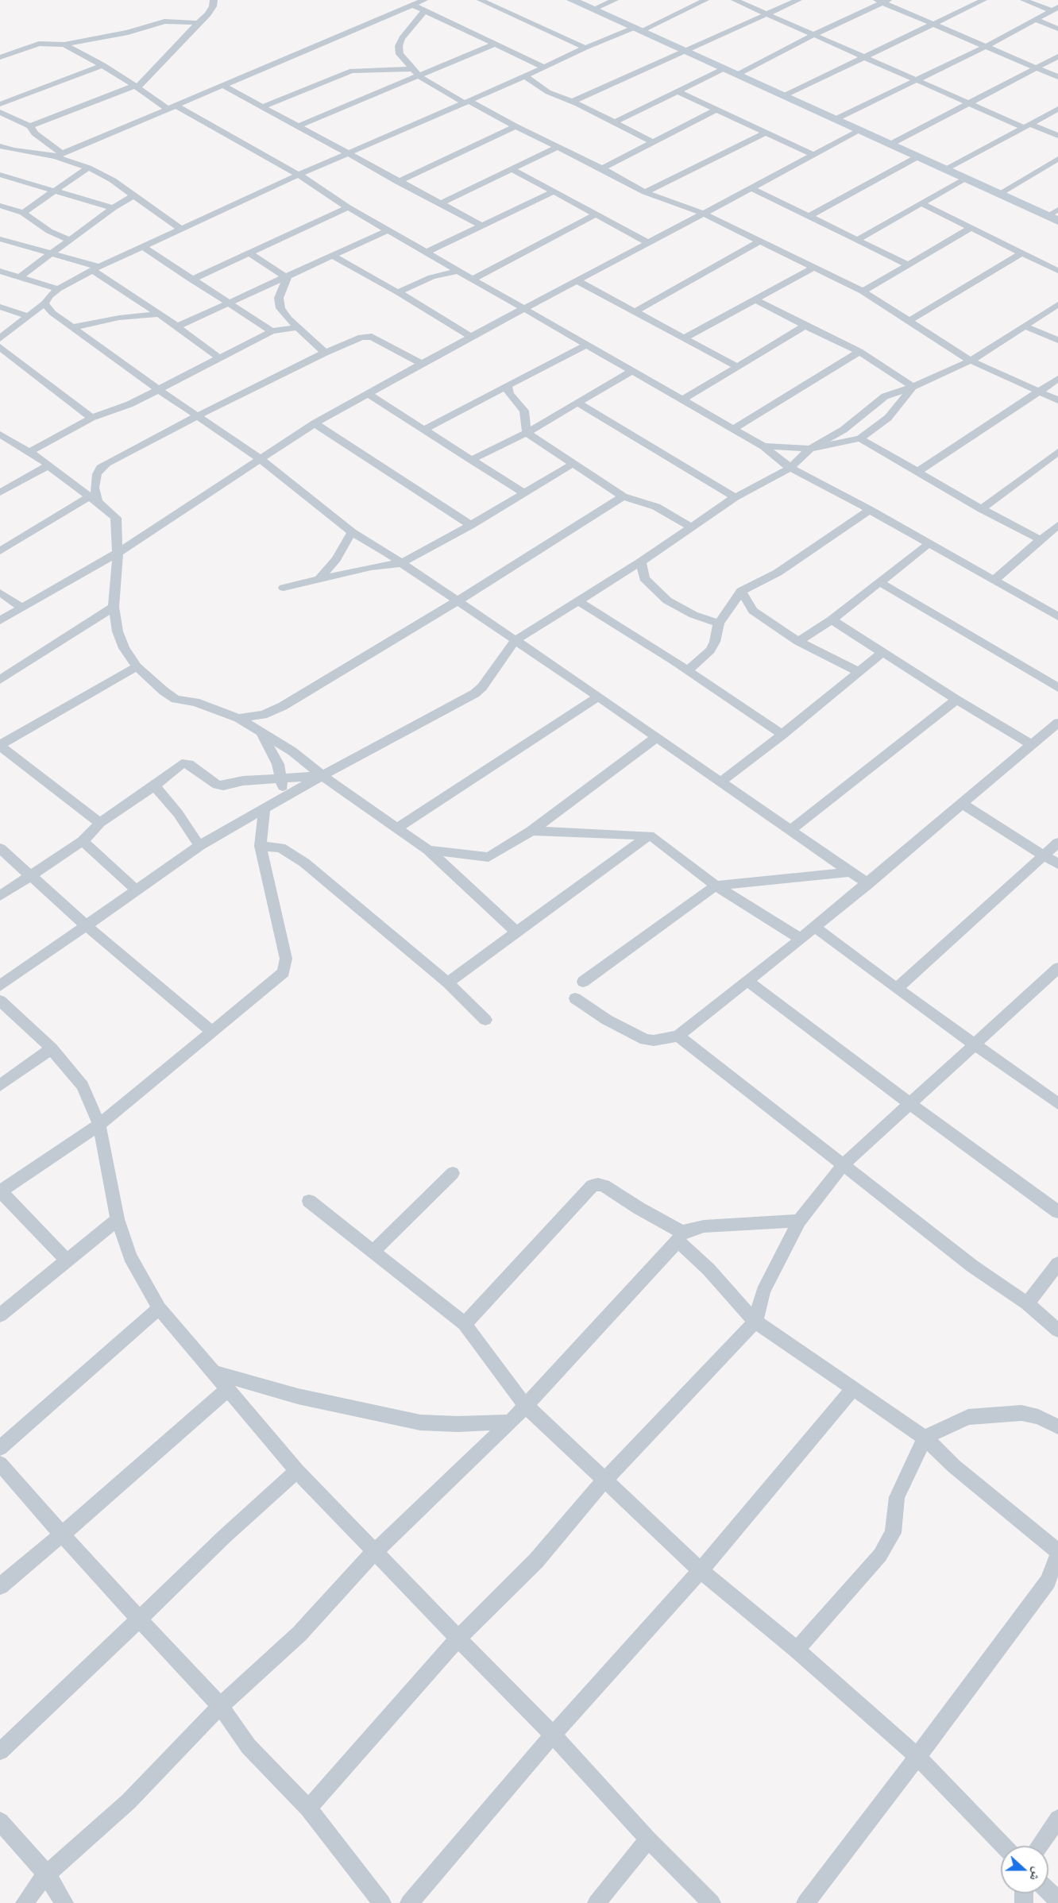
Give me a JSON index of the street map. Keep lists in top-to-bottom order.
{
  "north": "right"
}
